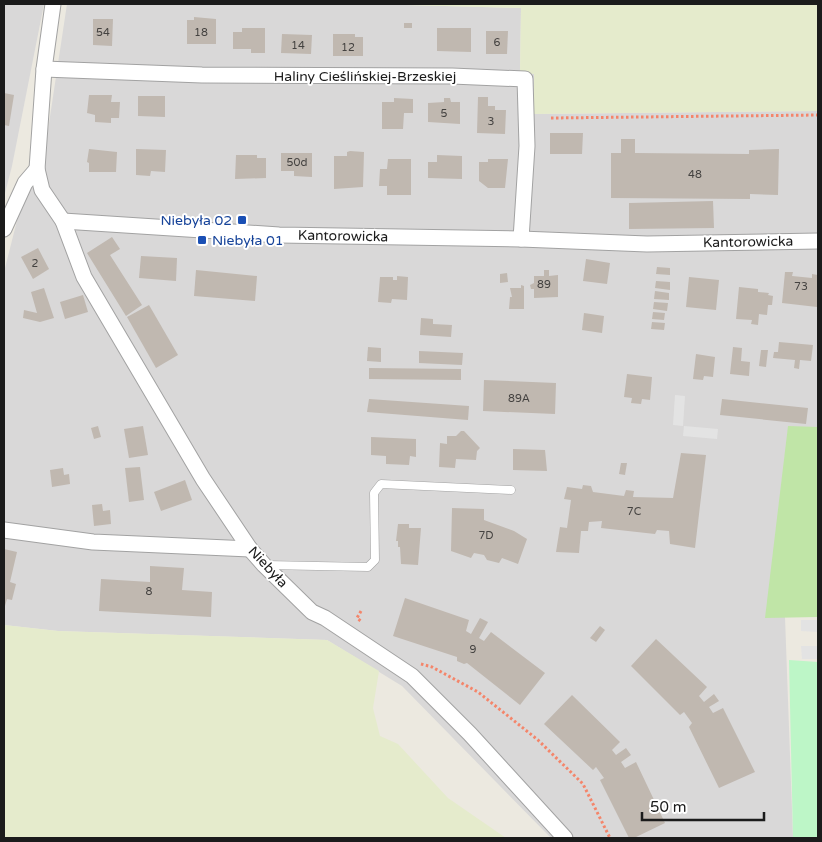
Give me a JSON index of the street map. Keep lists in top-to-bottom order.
{
  "streets": {
    "street": ["Haliny Cieślińskiej-Brzeskiej", "Kantorowicka", "Niebyła"]
  },
  "crossings": [
    ["Haliny Cieślińskiej-Brzeskiej", "Kantorowicka"],
    ["Kantorowicka", "Niebyła"]
  ],
  "places": {
    "transit": ["Niebyła 02", "Niebyła 01"]
  },
  "house_numbers": [
    "54",
    "18",
    "6",
    "14",
    "12",
    "5",
    "3",
    "50d",
    "48",
    "2",
    "89",
    "73",
    "89A",
    "7C",
    "7D",
    "8",
    "9"
  ],
  "scale_bar": "50 m"
}
